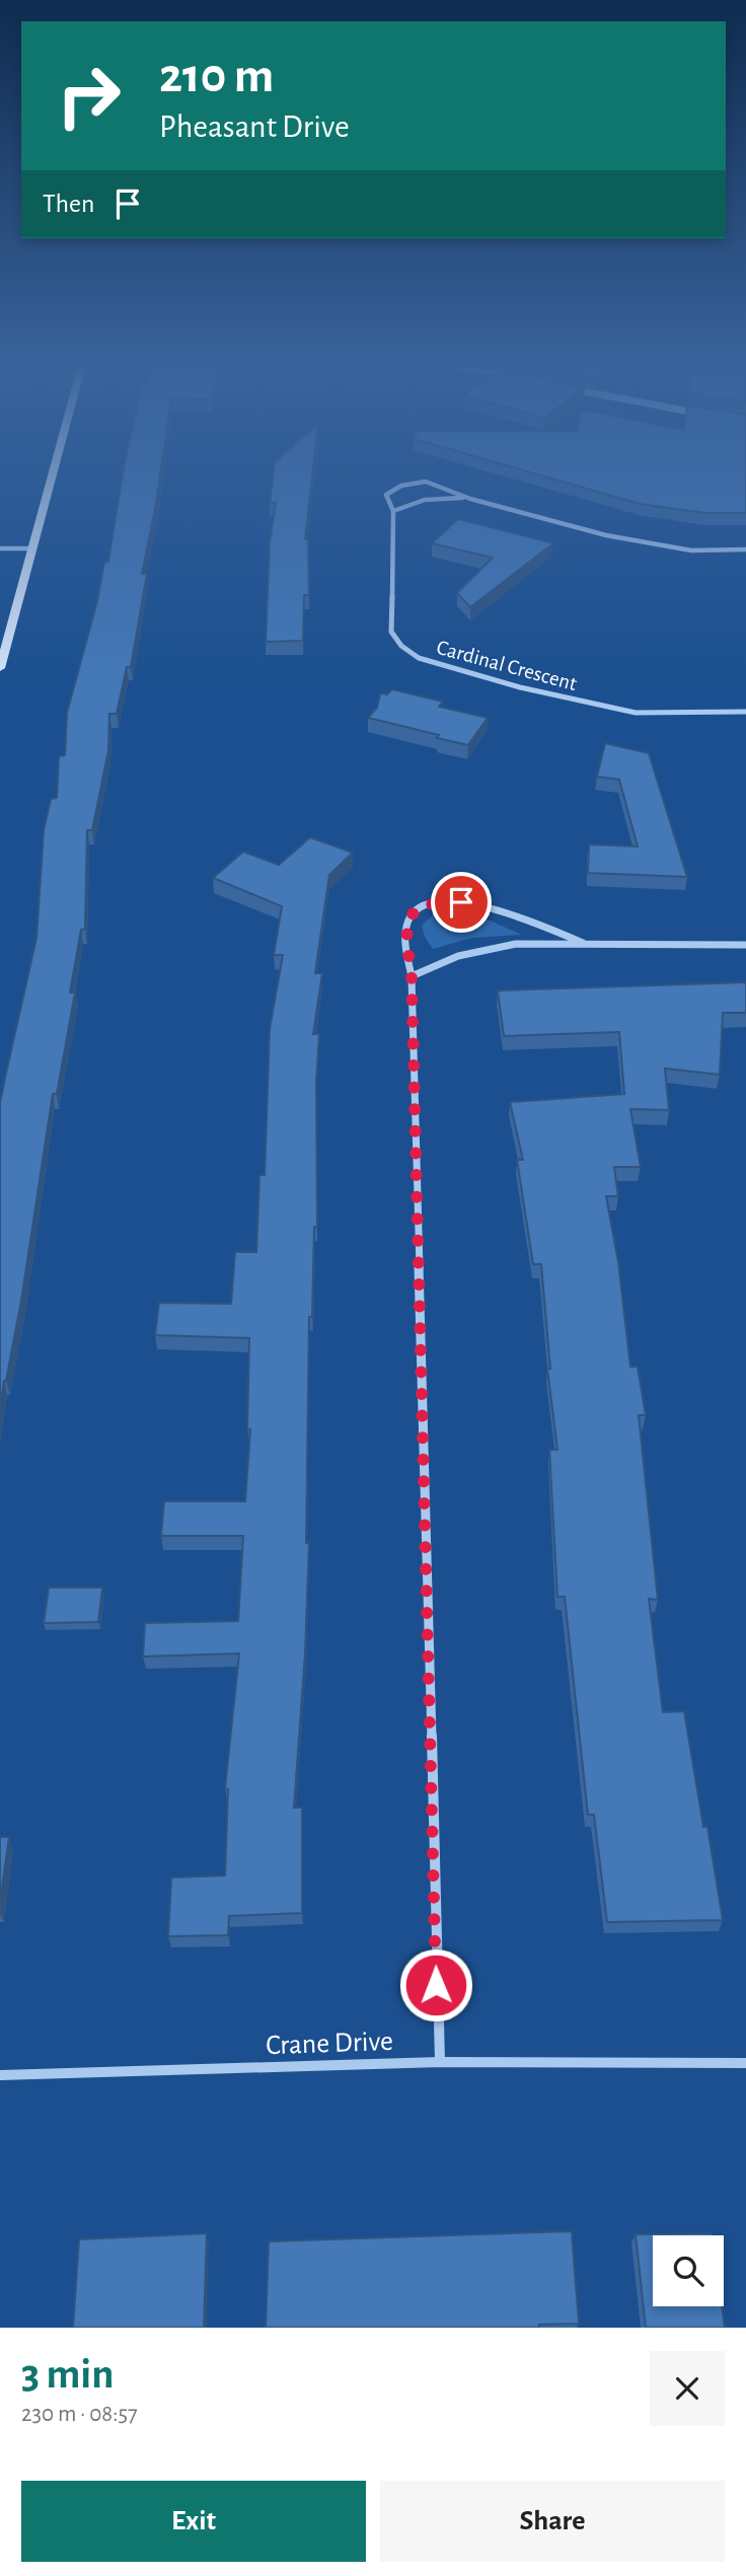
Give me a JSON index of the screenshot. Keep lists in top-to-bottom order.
{
  "streets": {
    "street": ["Cardinal Crescent", "Crane Drive"]
  },
  "page": {
    "turn": ["210 m", "Pheasant Drive"],
    "then": "Then",
    "heading": ["3 min", "230 m · 08:57"],
    "buttons": ["Exit", "Share"]
  }
}
